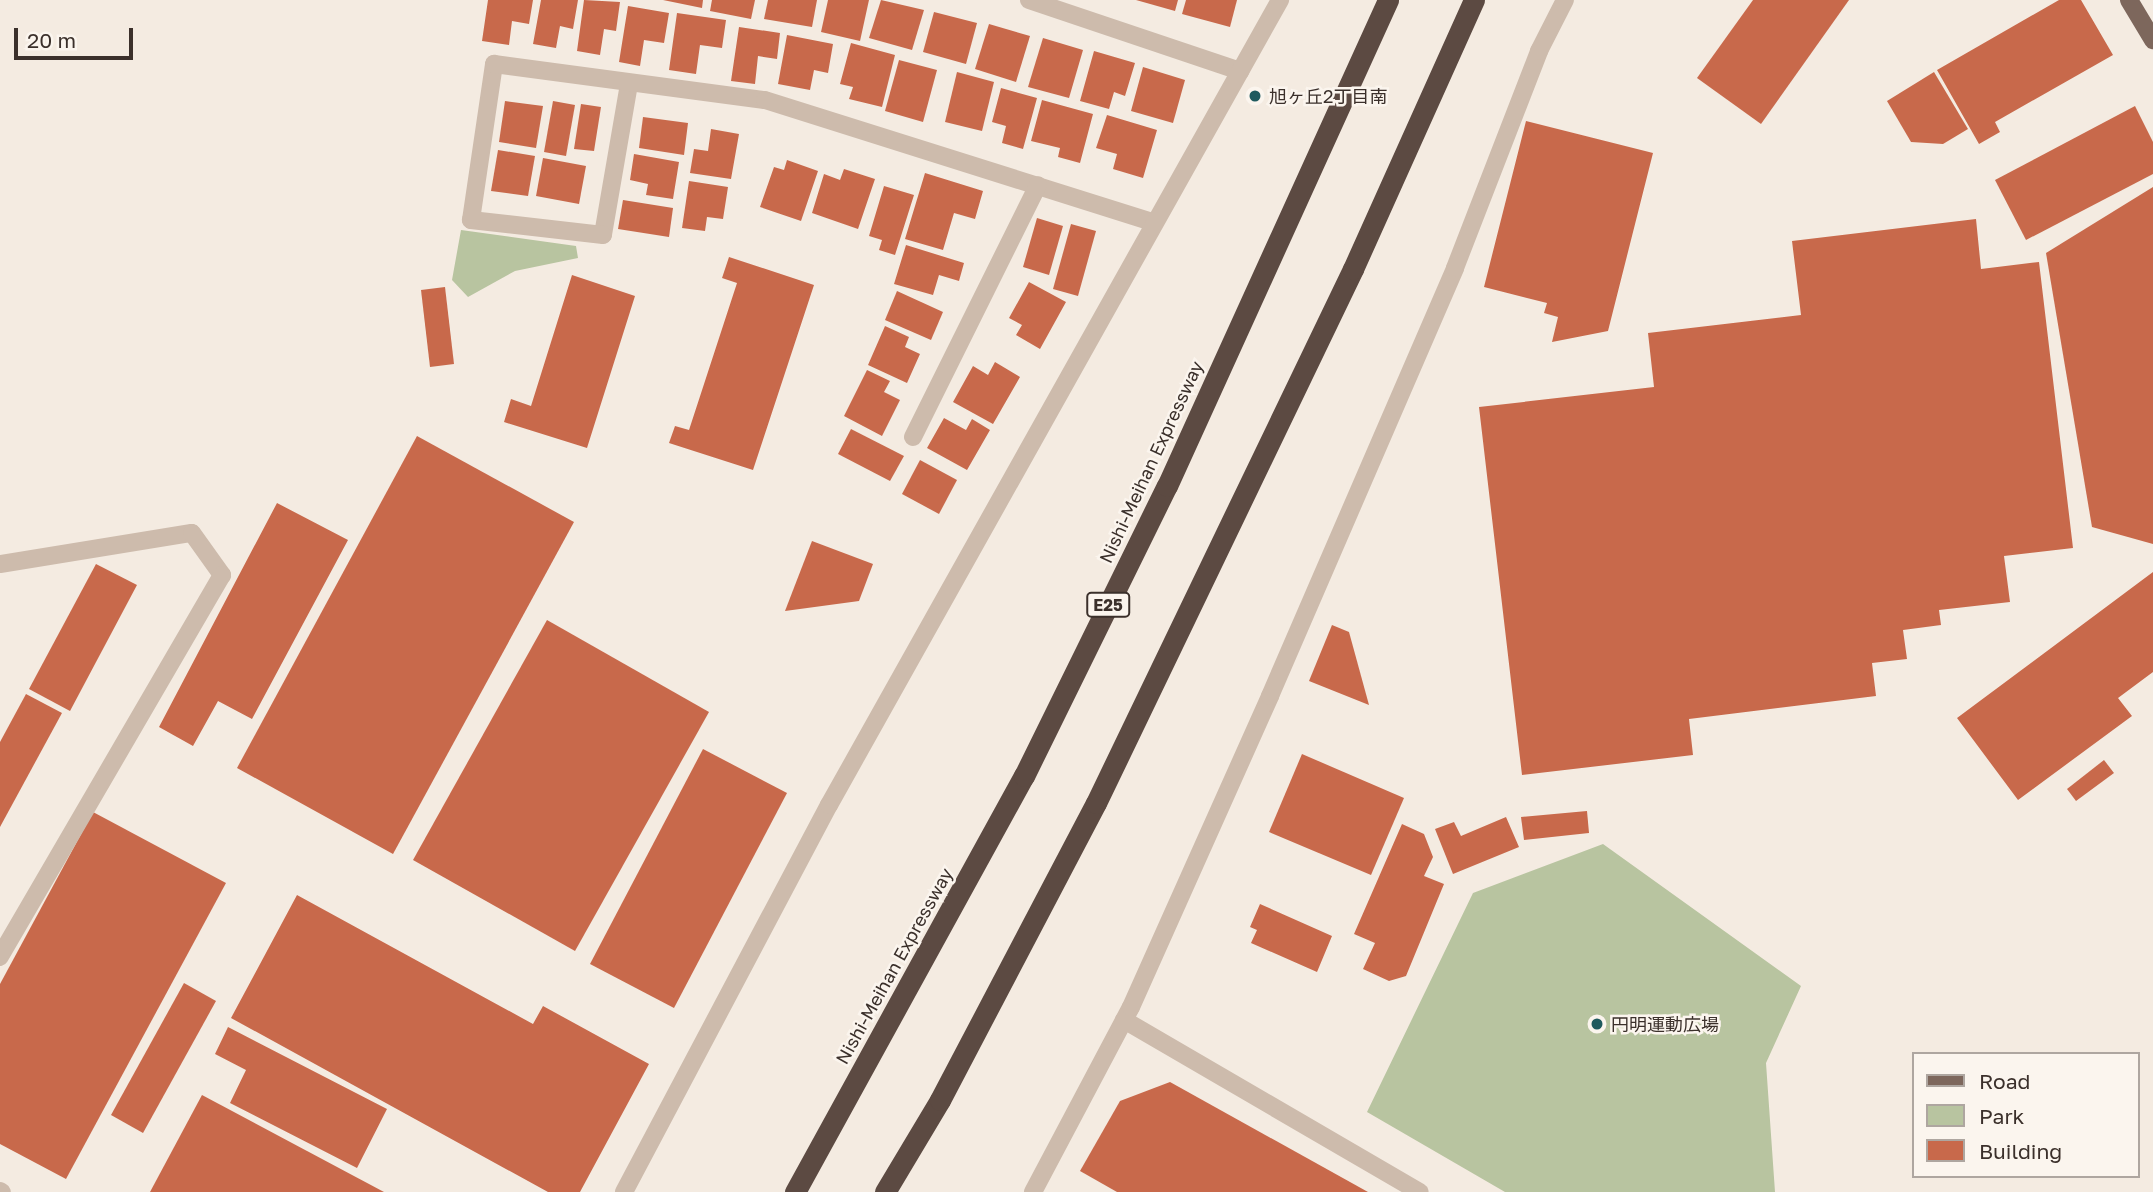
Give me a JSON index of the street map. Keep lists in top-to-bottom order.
{
  "streets": {
    "highway": ["Nishi-Meihan Expressway", "E25"]
  },
  "places": ["旭ヶ丘2丁目南", "円明運動広場"],
  "legend": ["Road", "Park", "Building"],
  "scale_bar": "20 m"
}
